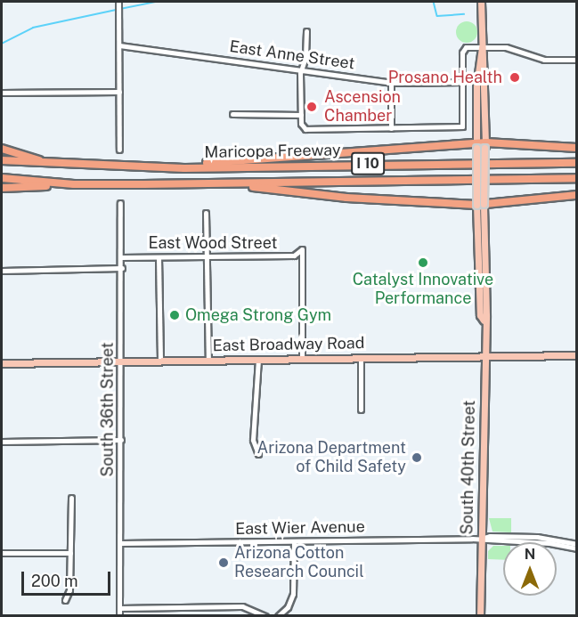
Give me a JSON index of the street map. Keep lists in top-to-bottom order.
{
  "streets": {
    "highway": ["Maricopa Freeway", "I 10"],
    "main road": ["East Broadway Road", "South 40th Street"],
    "street": [
      "East Anne Street",
      "East Wood Street",
      "South 36th Street",
      "East Wier Avenue"
    ]
  },
  "crossings": [
    ["East Wood Street", "East Broadway Road"],
    ["East Wood Street", "South 36th Street"],
    ["East Broadway Road", "South 36th Street"],
    ["East Broadway Road", "South 40th Street"],
    ["South 36th Street", "East Wier Avenue"],
    ["South 40th Street", "East Wier Avenue"]
  ],
  "places": [
    "Prosano Health",
    "Ascension Chamber",
    "Catalyst Innovative Performance",
    "Omega Strong Gym",
    "Arizona Department of Child Safety",
    "Arizona Cotton Research Council"
  ],
  "scale_bar": "200 m",
  "north": "top"
}
